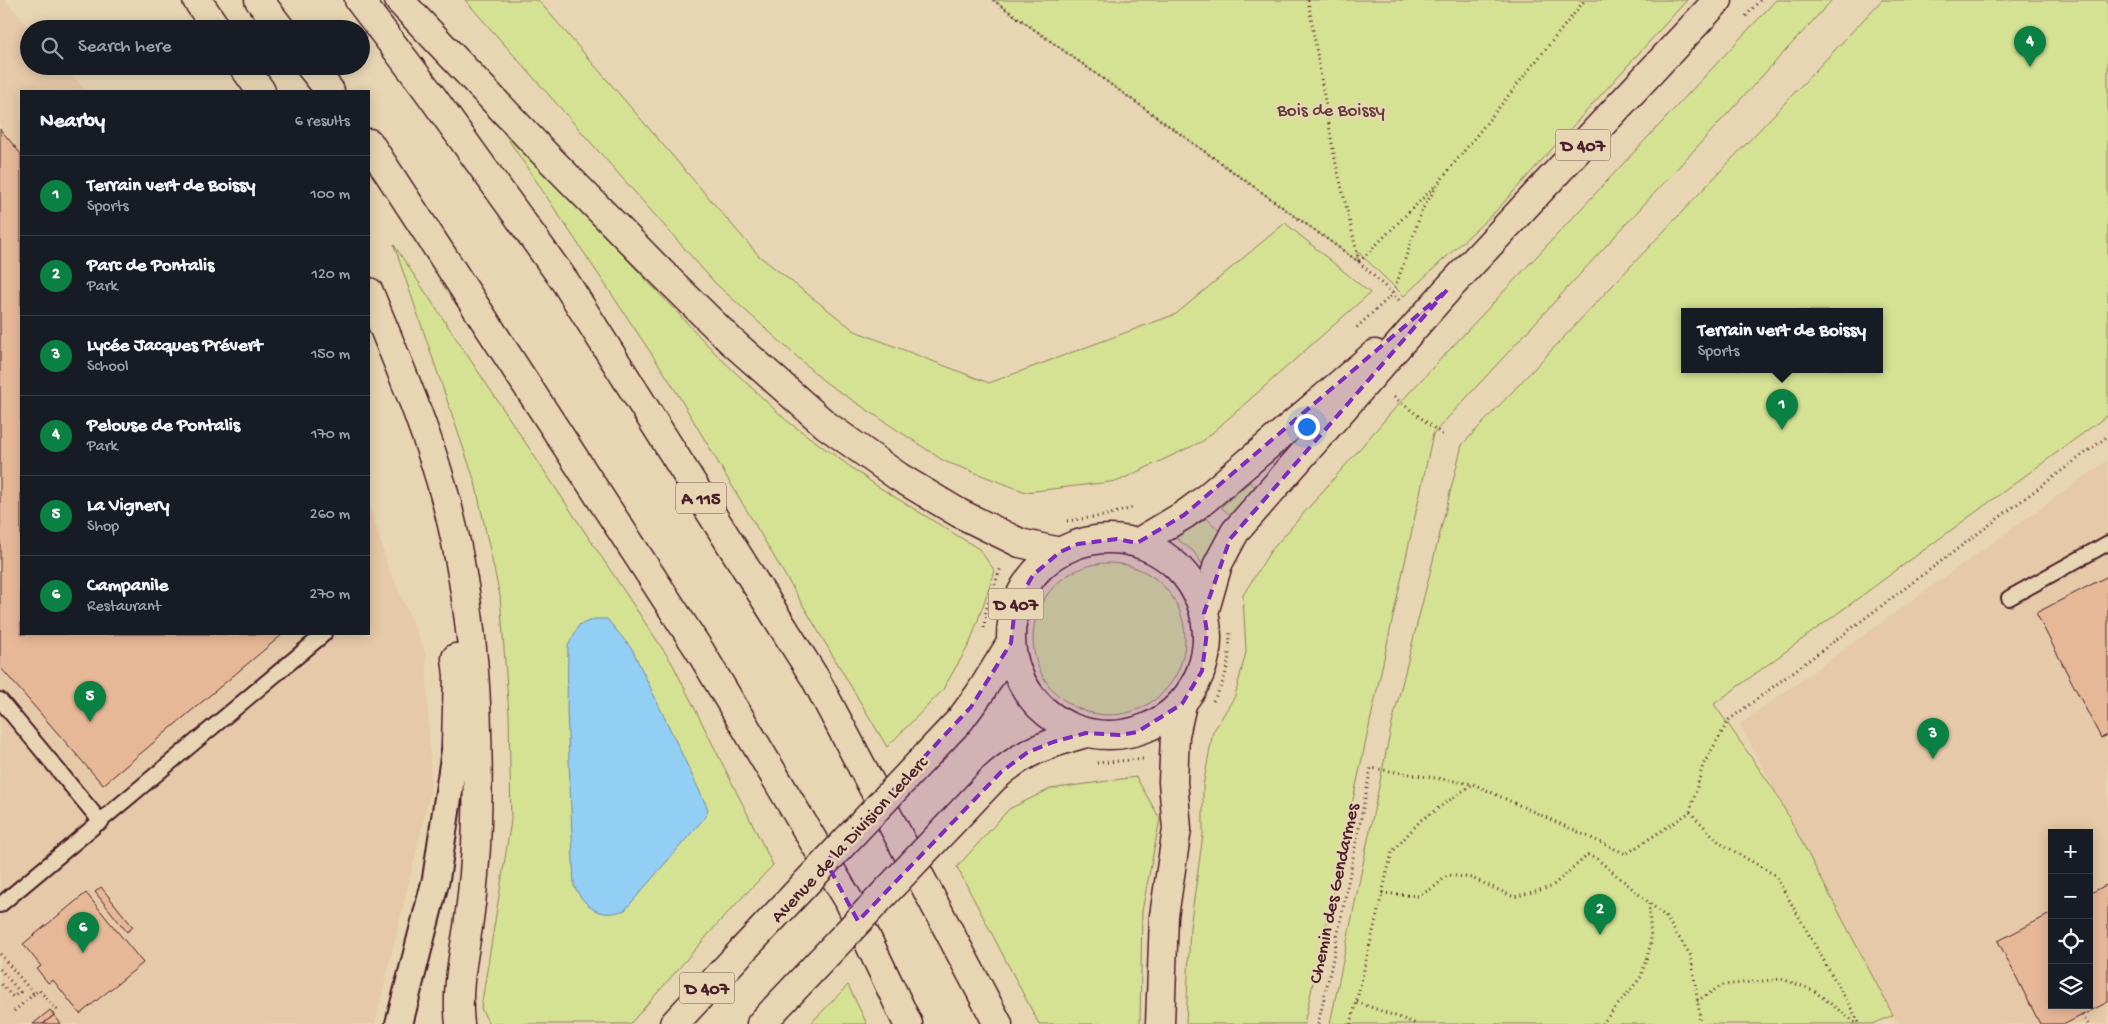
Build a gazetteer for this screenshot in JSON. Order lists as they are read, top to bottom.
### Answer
{
  "streets": {
    "main road": ["D 407", "A 115", "Avenue de la Division Leclerc"],
    "path": ["Chemin des Gendarmes"]
  },
  "crossings": [
    ["D 407", "Avenue de la Division Leclerc"]
  ],
  "parks": ["Bois de Boissy"],
  "page": {
    "search": "Search here",
    "pins": [
      "4",
      "1",
      "5",
      "3",
      "2",
      "6"
    ],
    "heading": ["Nearby", "6 results"],
    "list": [
      {
        "mark": "1",
        "name": "Terrain vert de Boissy",
        "note": "Sports",
        "value": "100 m"
      },
      {
        "mark": "2",
        "name": "Parc de Pontalis",
        "note": "Park",
        "value": "120 m"
      },
      {
        "mark": "3",
        "name": "Lycée Jacques Prévert",
        "note": "School",
        "value": "150 m"
      },
      {
        "mark": "4",
        "name": "Pelouse de Pontalis",
        "note": "Park",
        "value": "170 m"
      },
      {
        "mark": "5",
        "name": "La Vignery",
        "note": "Shop",
        "value": "260 m"
      },
      {
        "mark": "6",
        "name": "Campanile",
        "note": "Restaurant",
        "value": "270 m"
      }
    ],
    "popup": ["Terrain vert de Boissy", "Sports"],
    "map_buttons": ["+", "−"]
  }
}
